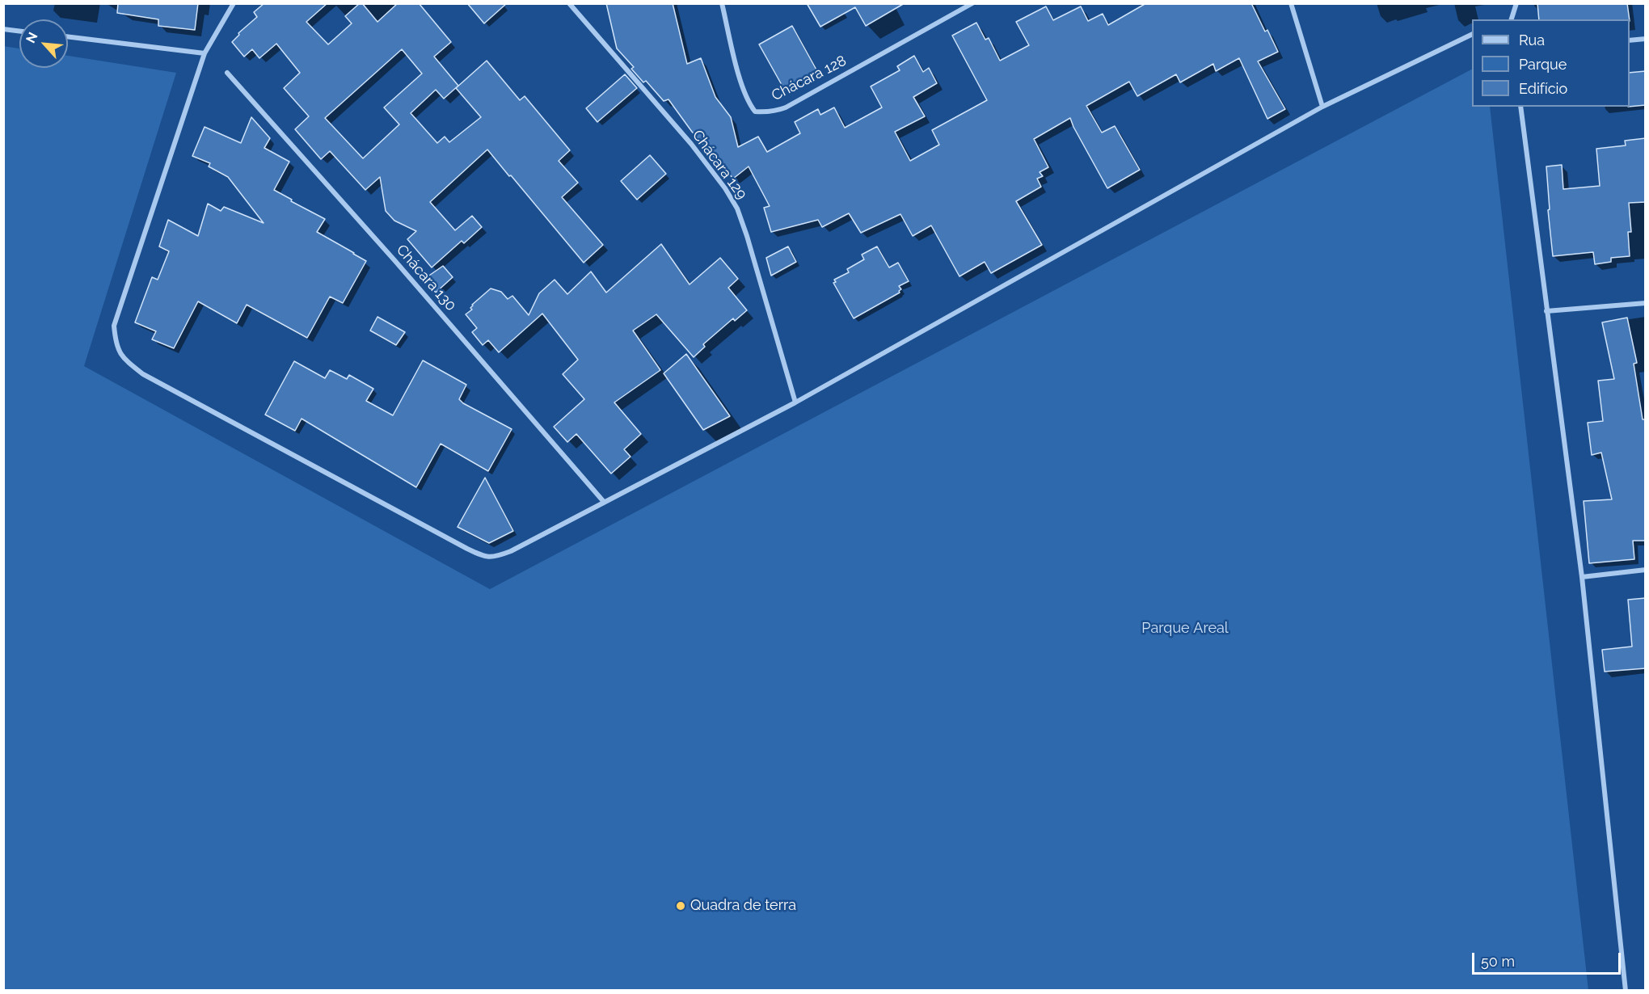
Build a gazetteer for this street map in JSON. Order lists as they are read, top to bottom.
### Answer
{
  "streets": {
    "street": ["Chácara 128", "Chácara 129", "Chácara 130"]
  },
  "parks": ["Parque Areal"],
  "places": ["Quadra de terra"],
  "legend": ["Rua", "Parque", "Edifício"],
  "scale_bar": "50 m",
  "north": "top left"
}
